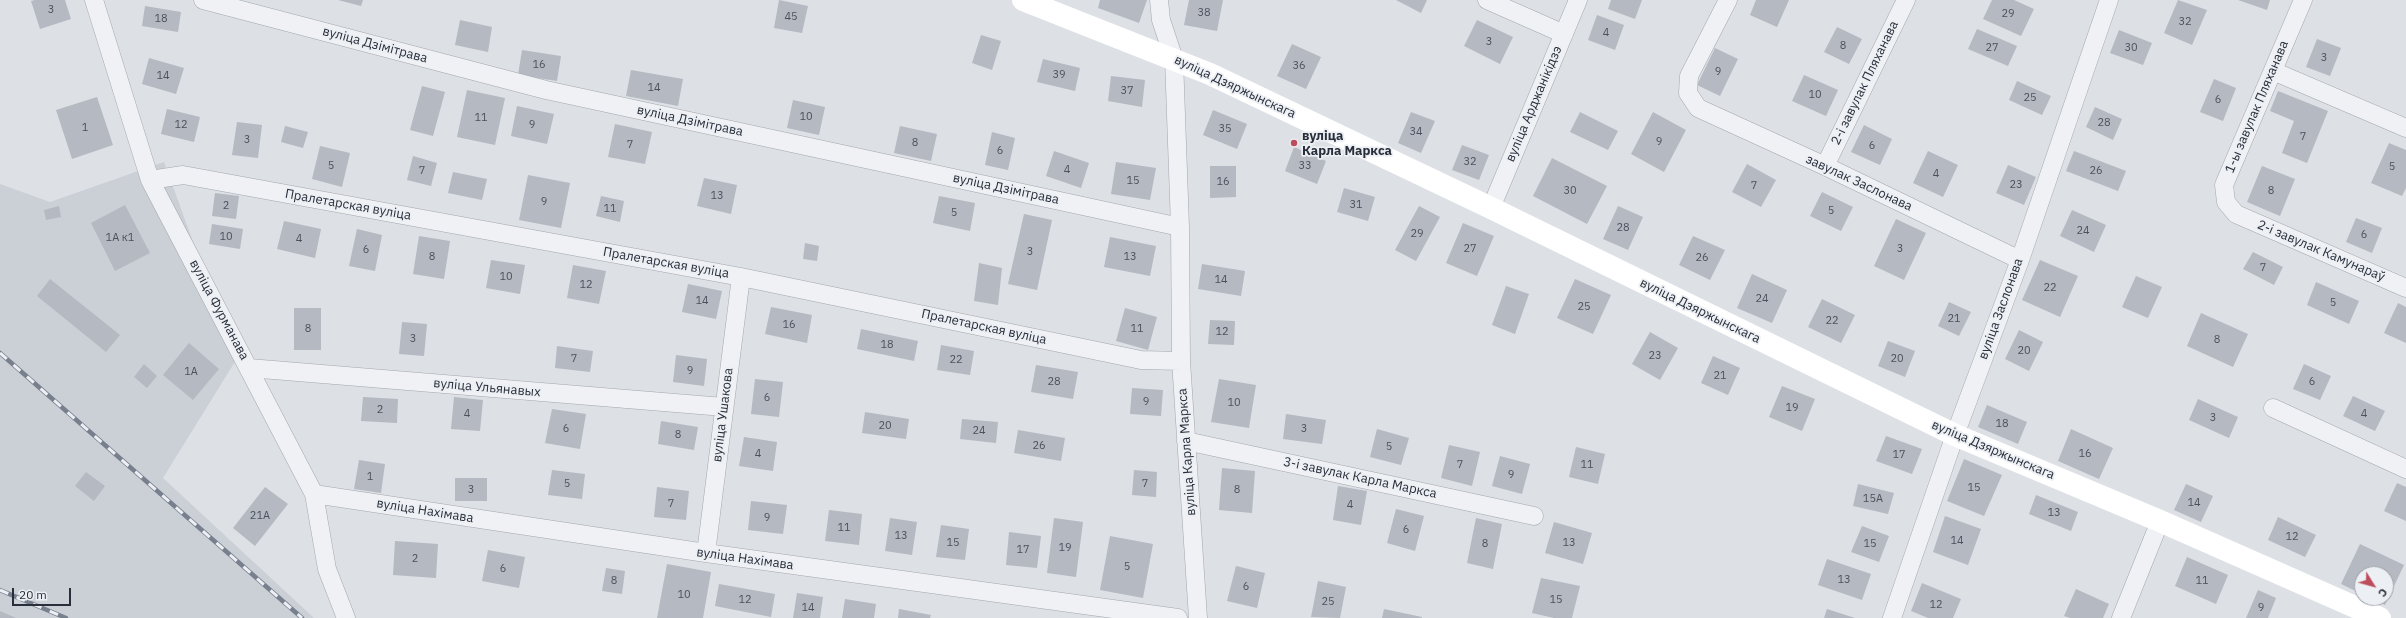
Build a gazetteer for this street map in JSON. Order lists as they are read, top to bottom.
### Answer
{
  "streets": {
    "street": [
      "вуліца Дзімітрава",
      "2-і завулак Пляханава",
      "вуліца Дзяржынскага",
      "вуліца Арджанікідзэ",
      "1-ы завулак Пляханава",
      "завулак Заслонава",
      "Пралетарская вуліца",
      "2-і завулак Камунараў",
      "вуліца Заслонава",
      "вуліца Фурманава",
      "вуліца Ульянавых",
      "вуліца Ушакова",
      "вуліца Карла Маркса",
      "3-і завулак Карла Маркса",
      "вуліца Нахімава"
    ]
  },
  "crossings": [
    ["вуліца Дзімітрава", "вуліца Карла Маркса"],
    ["2-і завулак Пляханава", "завулак Заслонава"],
    ["вуліца Дзяржынскага", "вуліца Арджанікідзэ"],
    ["вуліца Дзяржынскага", "вуліца Заслонава"],
    ["вуліца Дзяржынскага", "вуліца Карла Маркса"],
    ["1-ы завулак Пляханава", "2-і завулак Камунараў"],
    ["завулак Заслонава", "вуліца Заслонава"],
    ["Пралетарская вуліца", "вуліца Фурманава"],
    ["Пралетарская вуліца", "вуліца Ушакова"],
    ["Пралетарская вуліца", "вуліца Карла Маркса"],
    ["вуліца Фурманава", "вуліца Ульянавых"],
    ["вуліца Фурманава", "вуліца Нахімава"],
    ["вуліца Ульянавых", "вуліца Ушакова"],
    ["вуліца Ушакова", "вуліца Нахімава"],
    ["вуліца Карла Маркса", "3-і завулак Карла Маркса"]
  ],
  "places": ["вуліца Карла Маркса"],
  "house_numbers": [
    "3",
    "38",
    "29",
    "45",
    "18",
    "32",
    "4",
    "3",
    "8",
    "27",
    "30",
    "3",
    "16",
    "36",
    "9",
    "39",
    "14",
    "14",
    "37",
    "10",
    "25",
    "6",
    "10",
    "11",
    "28",
    "12",
    "9",
    "1",
    "35",
    "34",
    "7",
    "3",
    "9",
    "8",
    "7",
    "6",
    "6",
    "32",
    "5",
    "33",
    "5",
    "4",
    "7",
    "26",
    "4",
    "15",
    "16",
    "23",
    "7",
    "30",
    "8",
    "13",
    "9",
    "31",
    "2",
    "11",
    "5",
    "5",
    "28",
    "24",
    "29",
    "6",
    "10",
    "1А к1",
    "4",
    "27",
    "3",
    "6",
    "3",
    "8",
    "13",
    "26",
    "7",
    "10",
    "14",
    "12",
    "22",
    "24",
    "14",
    "5",
    "25",
    "21",
    "22",
    "16",
    "8",
    "11",
    "12",
    "3",
    "8",
    "18",
    "20",
    "23",
    "7",
    "20",
    "22",
    "9",
    "1А",
    "21",
    "28",
    "6",
    "6",
    "9",
    "10",
    "19",
    "2",
    "4",
    "4",
    "3",
    "18",
    "20",
    "6",
    "3",
    "24",
    "8",
    "26",
    "5",
    "4",
    "16",
    "17",
    "7",
    "11",
    "9",
    "1",
    "5",
    "7",
    "15",
    "3",
    "8",
    "15А",
    "14",
    "7",
    "4",
    "13",
    "21А",
    "9",
    "11",
    "6",
    "13",
    "12",
    "14",
    "15",
    "13",
    "8",
    "15",
    "19",
    "17",
    "2",
    "5",
    "6",
    "13",
    "8",
    "11",
    "6",
    "10",
    "12",
    "15",
    "25",
    "12",
    "14",
    "9"
  ],
  "scale_bar": "20 m",
  "north": "bottom right"
}
